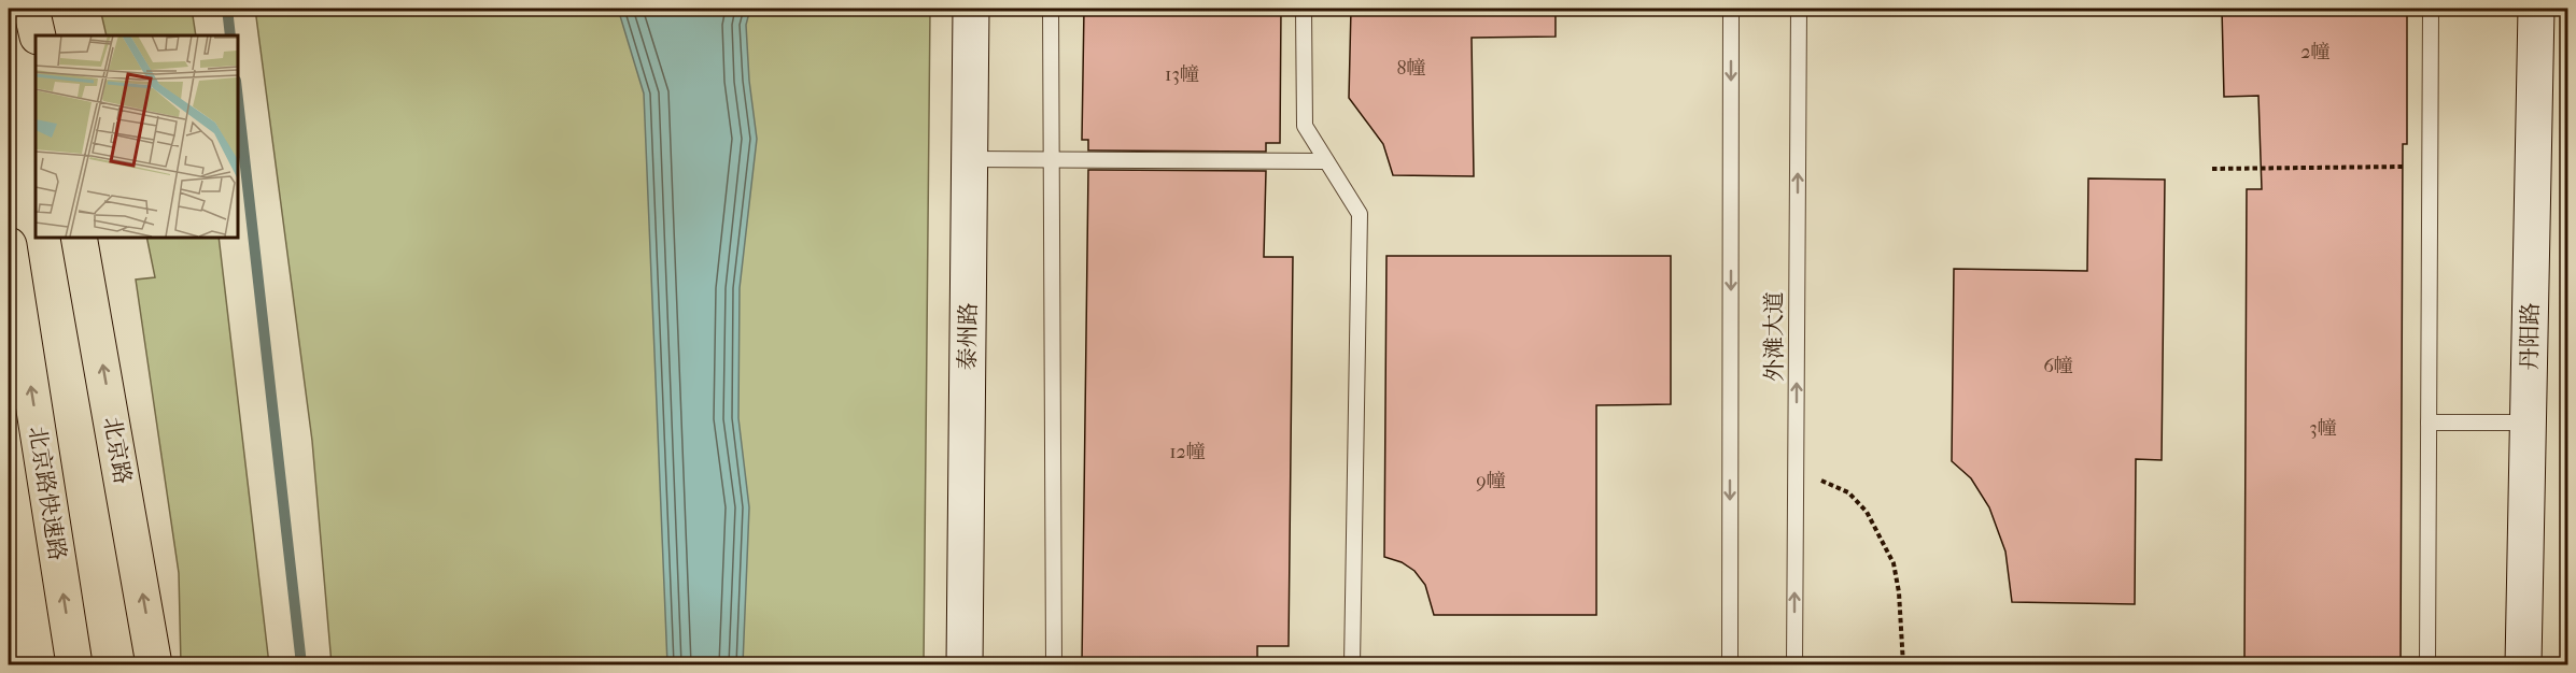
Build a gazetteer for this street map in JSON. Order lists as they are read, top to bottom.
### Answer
{
  "streets": {
    "main road": ["北京路", "北京路快速路"],
    "street": ["泰州路", "丹阳路"],
    "lane": ["外滩大道"]
  },
  "one_way": ["北京路", "北京路快速路"],
  "house_numbers": [
    "2幢",
    "8幢",
    "13幢",
    "6幢",
    "3幢",
    "12幢",
    "9幢"
  ]
}
